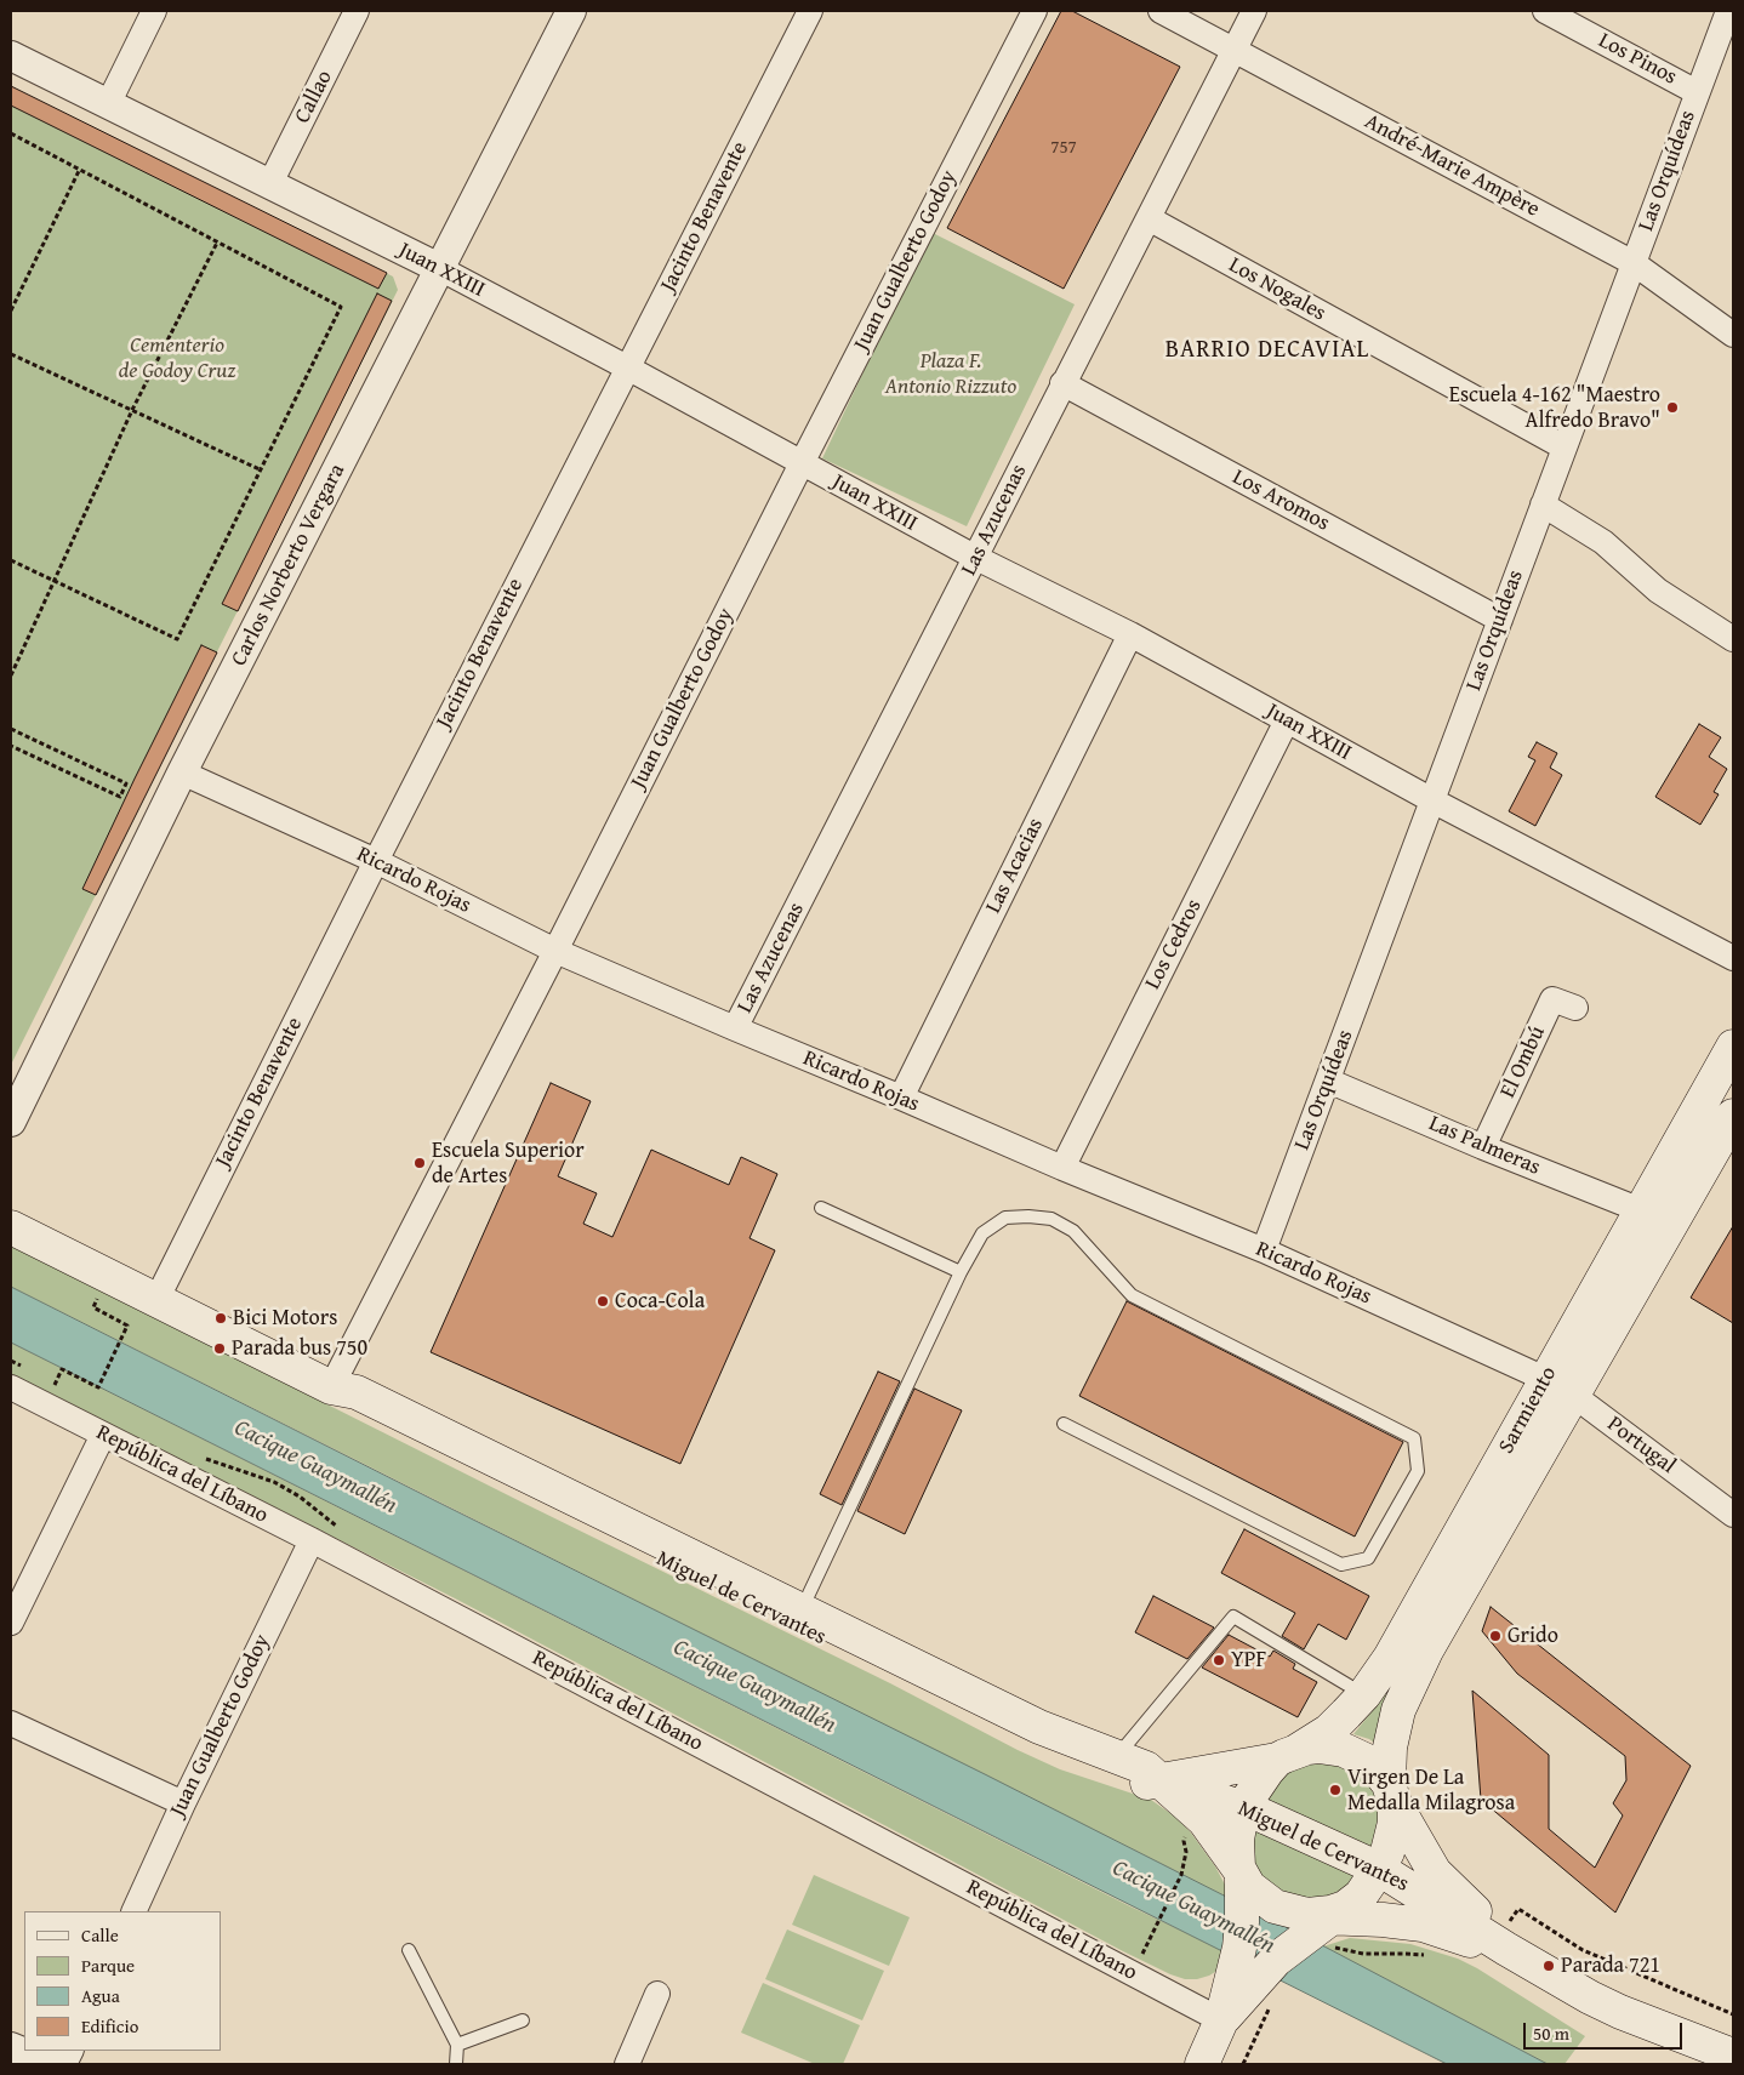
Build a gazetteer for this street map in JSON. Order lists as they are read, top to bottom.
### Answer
{
  "streets": {
    "main road": ["Sarmiento", "Miguel de Cervantes"],
    "street": [
      "Los Pinos",
      "Callao",
      "André-Marie Ampère",
      "Las Orquídeas",
      "Jacinto Benavente",
      "Juan Gualberto Godoy",
      "Juan XXIII",
      "Los Nogales",
      "Los Aromos",
      "Las Azucenas",
      "Carlos Norberto Vergara",
      "Las Acacias",
      "Ricardo Rojas",
      "Los Cedros",
      "El Ombú",
      "Las Palmeras",
      "Portugal",
      "República del Líbano"
    ]
  },
  "crossings": [
    ["Los Pinos", "Las Orquídeas"],
    ["Callao", "Juan XXIII"],
    ["André-Marie Ampère", "Las Orquídeas"],
    ["André-Marie Ampère", "Las Azucenas"],
    ["Las Orquídeas", "Juan XXIII"],
    ["Las Orquídeas", "Los Nogales"],
    ["Las Orquídeas", "Los Aromos"],
    ["Las Orquídeas", "Ricardo Rojas"],
    ["Las Orquídeas", "Las Palmeras"],
    ["Jacinto Benavente", "Juan XXIII"],
    ["Jacinto Benavente", "Ricardo Rojas"],
    ["Jacinto Benavente", "Miguel de Cervantes"],
    ["Juan Gualberto Godoy", "Juan XXIII"],
    ["Juan Gualberto Godoy", "Ricardo Rojas"],
    ["Juan Gualberto Godoy", "República del Líbano"],
    ["Juan Gualberto Godoy", "Miguel de Cervantes"],
    ["Juan XXIII", "Las Azucenas"],
    ["Juan XXIII", "Carlos Norberto Vergara"],
    ["Juan XXIII", "Las Acacias"],
    ["Juan XXIII", "Los Cedros"],
    ["Los Nogales", "Las Azucenas"],
    ["Los Aromos", "Las Azucenas"],
    ["Las Azucenas", "Ricardo Rojas"],
    ["Carlos Norberto Vergara", "Ricardo Rojas"],
    ["Las Acacias", "Ricardo Rojas"],
    ["Ricardo Rojas", "Los Cedros"],
    ["Ricardo Rojas", "Sarmiento"],
    ["Ricardo Rojas", "Portugal"],
    ["El Ombú", "Las Palmeras"],
    ["Las Palmeras", "Sarmiento"],
    ["Sarmiento", "Portugal"],
    ["Sarmiento", "Miguel de Cervantes"]
  ],
  "districts": ["BARRIO DECAVIAL"],
  "water": ["Cacique Guaymallén"],
  "parks": ["Cementerio de Godoy Cruz", "Plaza F. Antonio Rizzuto"],
  "places": [
    "Escuela 4-162 \"Maestro Alfredo Bravo\"",
    "Escuela Superior de Artes",
    "Coca-Cola",
    "Bici Motors",
    "Parada bus 750",
    "Grido",
    "YPF",
    "Virgen De La Medalla Milagrosa",
    "Parada 721"
  ],
  "house_numbers": ["757"],
  "legend": [
    "Calle",
    "Parque",
    "Agua",
    "Edificio"
  ],
  "scale_bar": "50 m"
}
